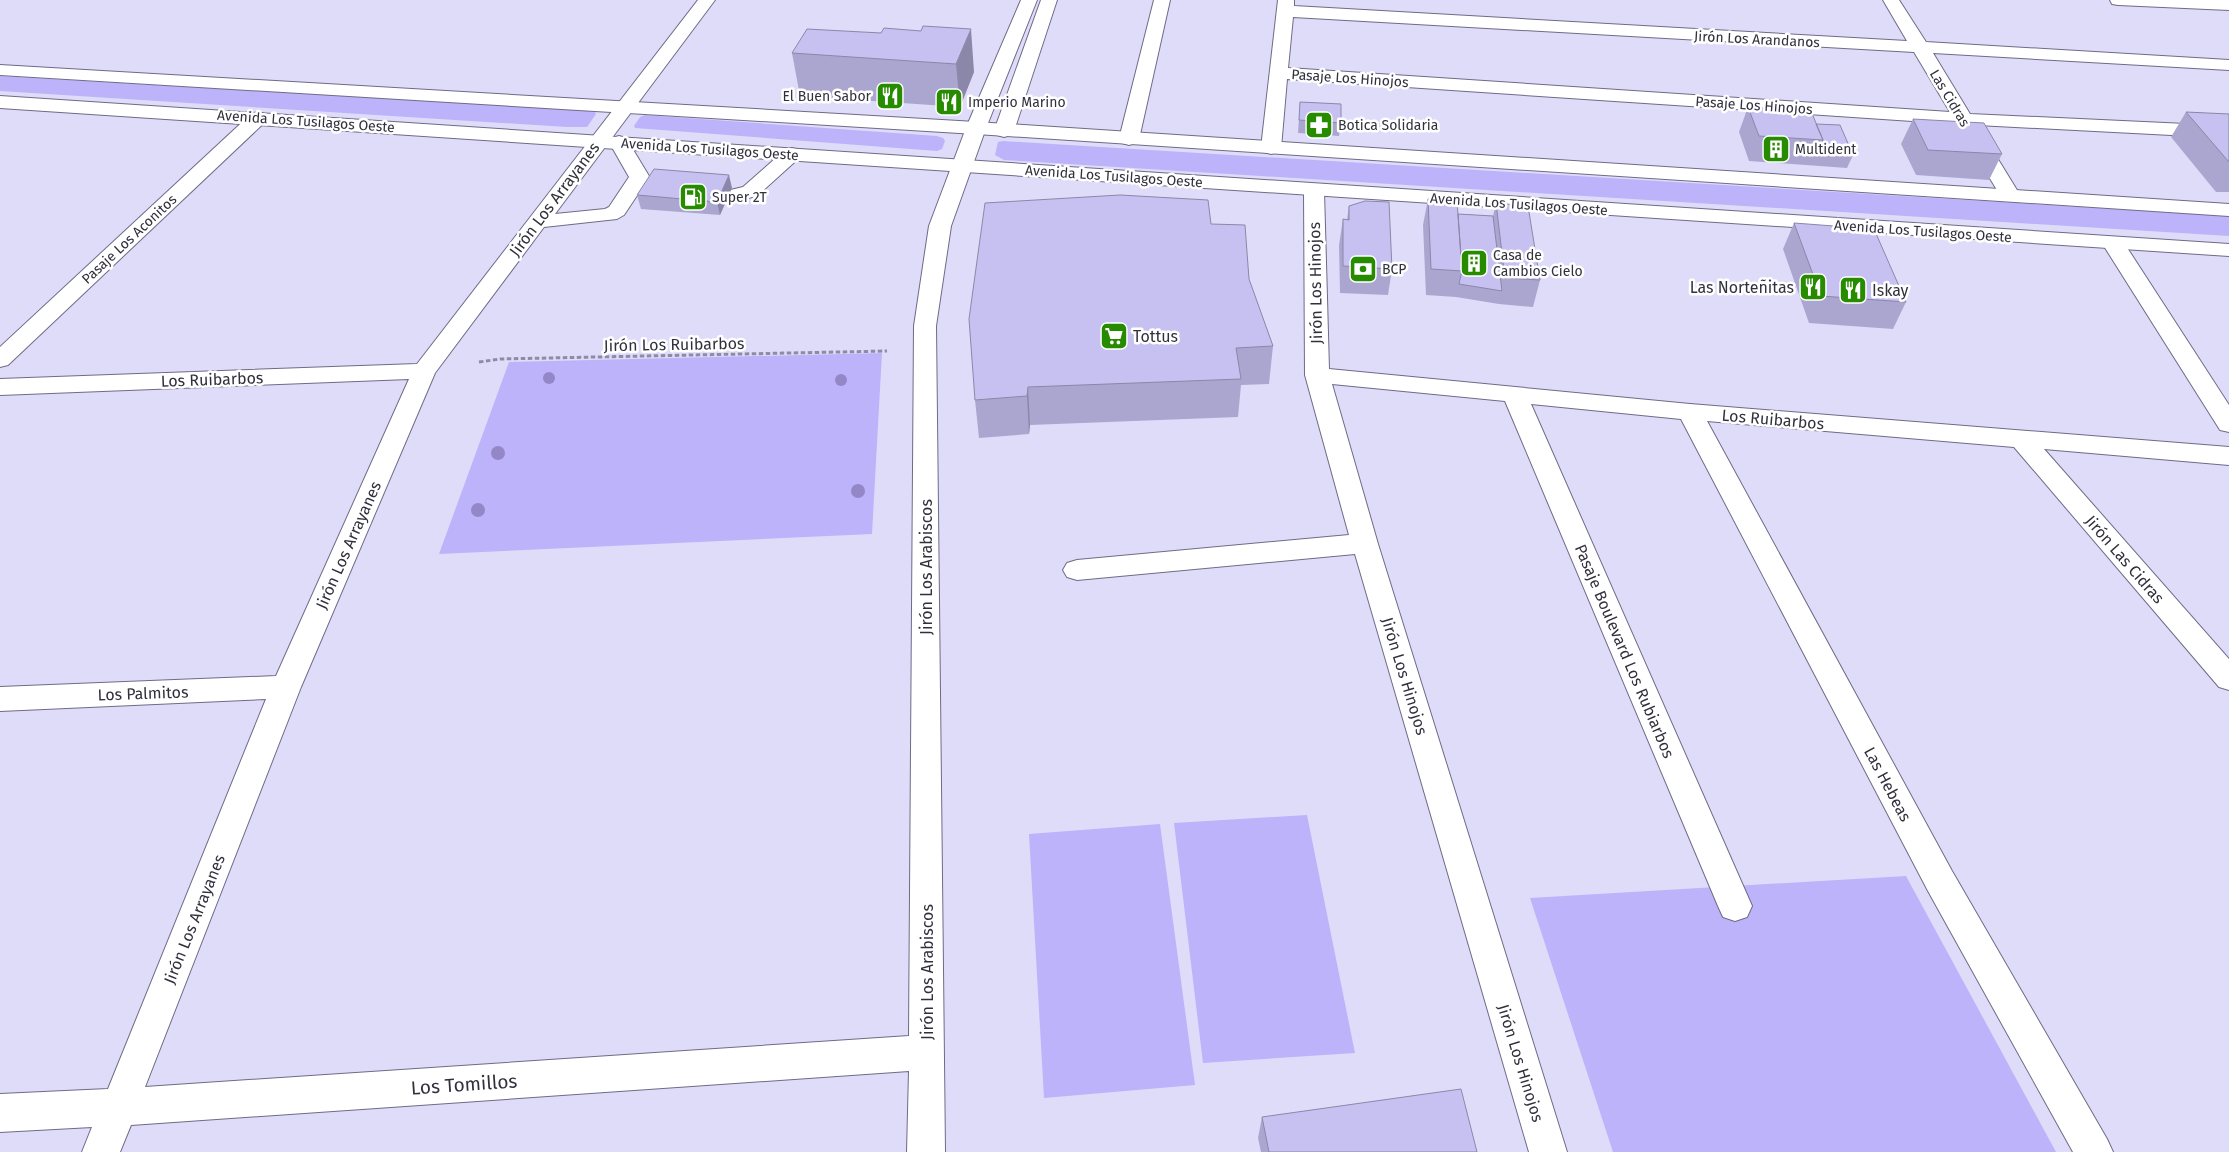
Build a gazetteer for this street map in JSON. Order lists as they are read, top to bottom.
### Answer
{
  "streets": {
    "street": [
      "Jirón Los Arandanos",
      "Pasaje Los Hinojos",
      "Las Cidras",
      "Avenida Los Tusilagos Oeste",
      "Jirón Los Arrayanes",
      "Pasaje Los Aconitos",
      "Jirón Los Hinojos",
      "Los Ruibarbos",
      "Jirón Las Cidras",
      "Jirón Los Arabiscos",
      "Pasaje Boulevard Los Rubiarbos",
      "Los Palmitos",
      "Las Hebeas",
      "Los Tomillos"
    ],
    "path": ["Jirón Los Ruibarbos"]
  },
  "crossings": [
    ["Jirón Los Arandanos", "Las Cidras"],
    ["Pasaje Los Hinojos", "Las Cidras"],
    ["Las Cidras", "Avenida Los Tusilagos Oeste"],
    ["Avenida Los Tusilagos Oeste", "Jirón Los Arrayanes"],
    ["Avenida Los Tusilagos Oeste", "Pasaje Los Aconitos"],
    ["Avenida Los Tusilagos Oeste", "Jirón Los Hinojos"],
    ["Avenida Los Tusilagos Oeste", "Jirón Los Arabiscos"],
    ["Jirón Los Arrayanes", "Jirón Los Ruibarbos"],
    ["Jirón Los Arrayanes", "Los Ruibarbos"],
    ["Jirón Los Arrayanes", "Los Palmitos"],
    ["Jirón Los Arrayanes", "Los Tomillos"],
    ["Jirón Los Hinojos", "Los Ruibarbos"],
    ["Jirón Los Ruibarbos", "Los Ruibarbos"],
    ["Jirón Los Ruibarbos", "Jirón Los Arabiscos"],
    ["Los Ruibarbos", "Jirón Las Cidras"],
    ["Los Ruibarbos", "Pasaje Boulevard Los Rubiarbos"],
    ["Los Ruibarbos", "Las Hebeas"],
    ["Jirón Los Arabiscos", "Los Tomillos"]
  ],
  "places": {
    "restaurant": [
      "El Buen Sabor",
      "Imperio Marino",
      "Las Norteñitas",
      "Iskay"
    ],
    "pharmacy": ["Botica Solidaria"],
    "building": ["Multident", "Casa de Cambios Cielo"],
    "fuel station": ["Super 2T"],
    "bank": ["BCP"],
    "supermarket": ["Tottus"]
  }
}
